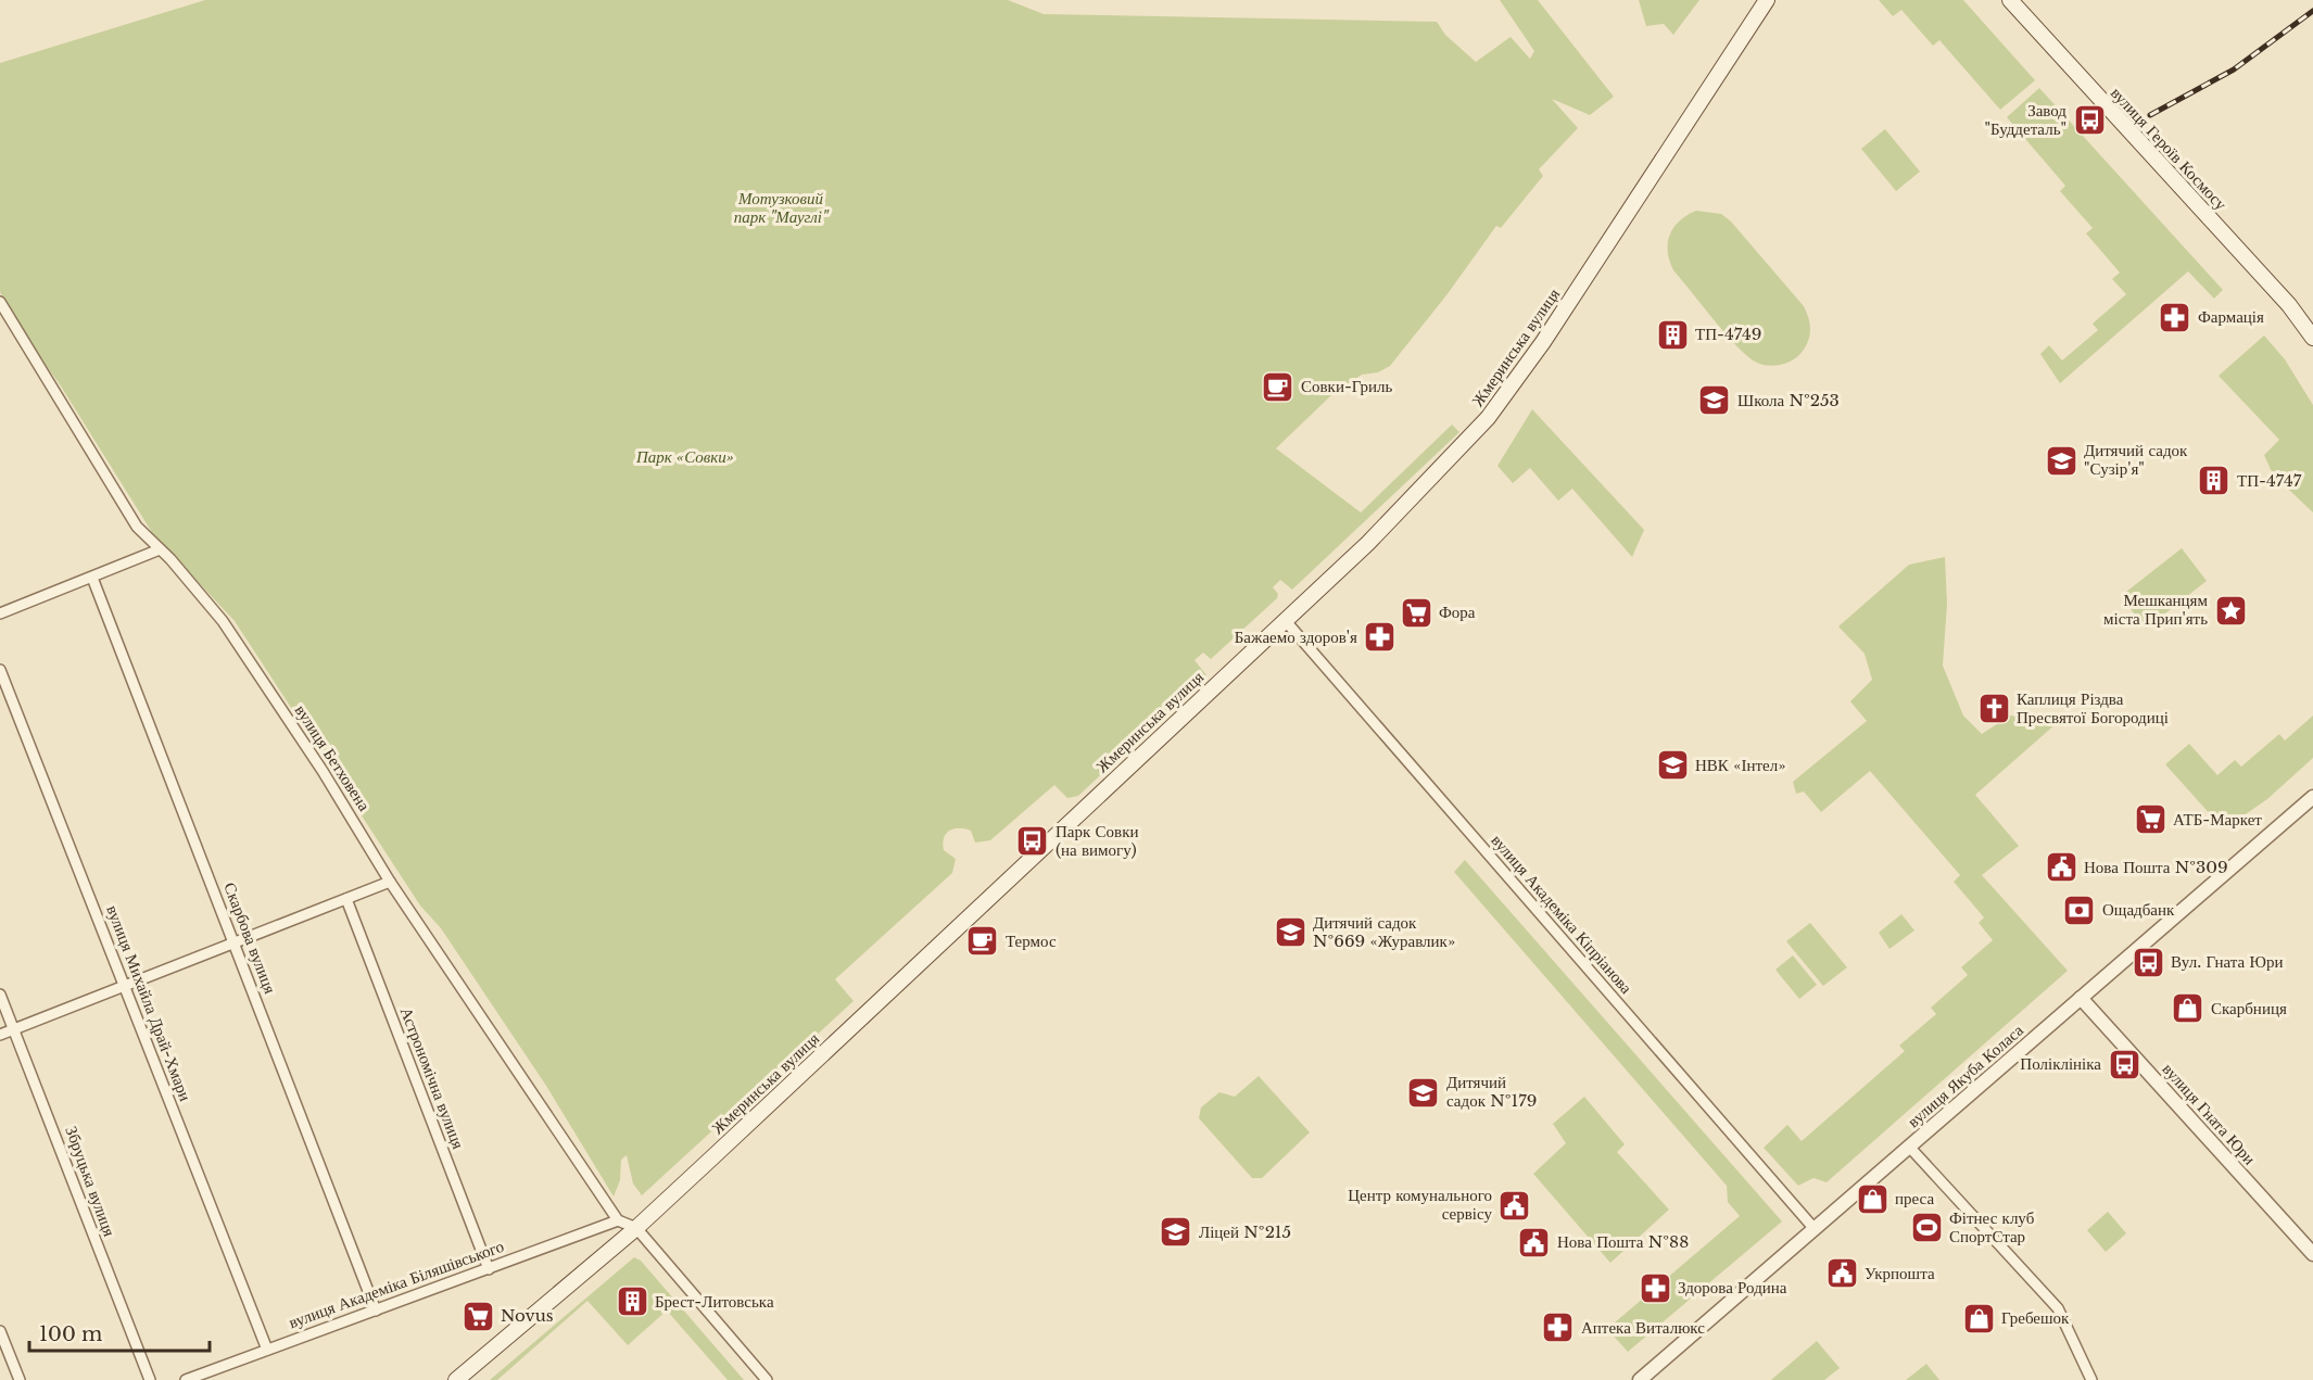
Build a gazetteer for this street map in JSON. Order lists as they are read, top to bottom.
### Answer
{
  "streets": {
    "main road": ["вулиця Героїв Космосу", "Жмеринська вулиця"],
    "street": [
      "вулиця Бетховена",
      "вулиця Академіка Кіпріанова",
      "Скарбова вулиця",
      "вулиця Михайла Драй-Хмари",
      "вулиця Якуба Коласа",
      "Астрономічна вулиця",
      "вулиця Гната Юри",
      "Збруцька вулиця",
      "вулиця Академіка Біляшівського"
    ]
  },
  "crossings": [
    ["Жмеринська вулиця", "вулиця Академіка Кіпріанова"],
    ["вулиця Бетховена", "вулиця Академіка Біляшівського"],
    ["вулиця Академіка Кіпріанова", "вулиця Якуба Коласа"],
    ["Скарбова вулиця", "вулиця Академіка Біляшівського"],
    ["вулиця Михайла Драй-Хмари", "вулиця Академіка Біляшівського"],
    ["вулиця Якуба Коласа", "вулиця Гната Юри"],
    ["Астрономічна вулиця", "вулиця Академіка Біляшівського"]
  ],
  "parks": ["Мотузковий парк \"Мауглі\"", "Парк «Совки»"],
  "places": {
    "bus stop": [
      "Завод \"Буддеталь\"",
      "Парк Совки (на вимогу)",
      "Вул. Гната Юри",
      "Поліклініка"
    ],
    "pharmacy": [
      "Фармація",
      "Бажаемо здоров'я",
      "Здорова Родина",
      "Аптека Виталюкс"
    ],
    "building": ["ТП-4749", "ТП-4747", "Брест-Литовська"],
    "cafe": ["Совки-Гриль", "Термос"],
    "school or university": [
      "Школа №253",
      "Дитячий садок \"Сузір'я\"",
      "НВК «Інтел»",
      "Дитячий садок №669 «Журавлик»",
      "Дитячий садок №179",
      "Ліцей №215"
    ],
    "place": ["Мешканцям міста Прип'ять"],
    "supermarket": ["Фора", "АТБ-Маркет", "Novus"],
    "church": ["Каплиця Різдва Пресвятої Богородиці"],
    "public building": [
      "Нова Пошта №309",
      "Центр комунального сервісу",
      "Нова Пошта №88",
      "Укрпошта"
    ],
    "bank": ["Ощадбанк"],
    "shop": ["Скарбниця", "преса", "Гребешок"],
    "sports": ["Фітнес клуб СпортСтар"]
  },
  "scale_bar": "100 m"
}
